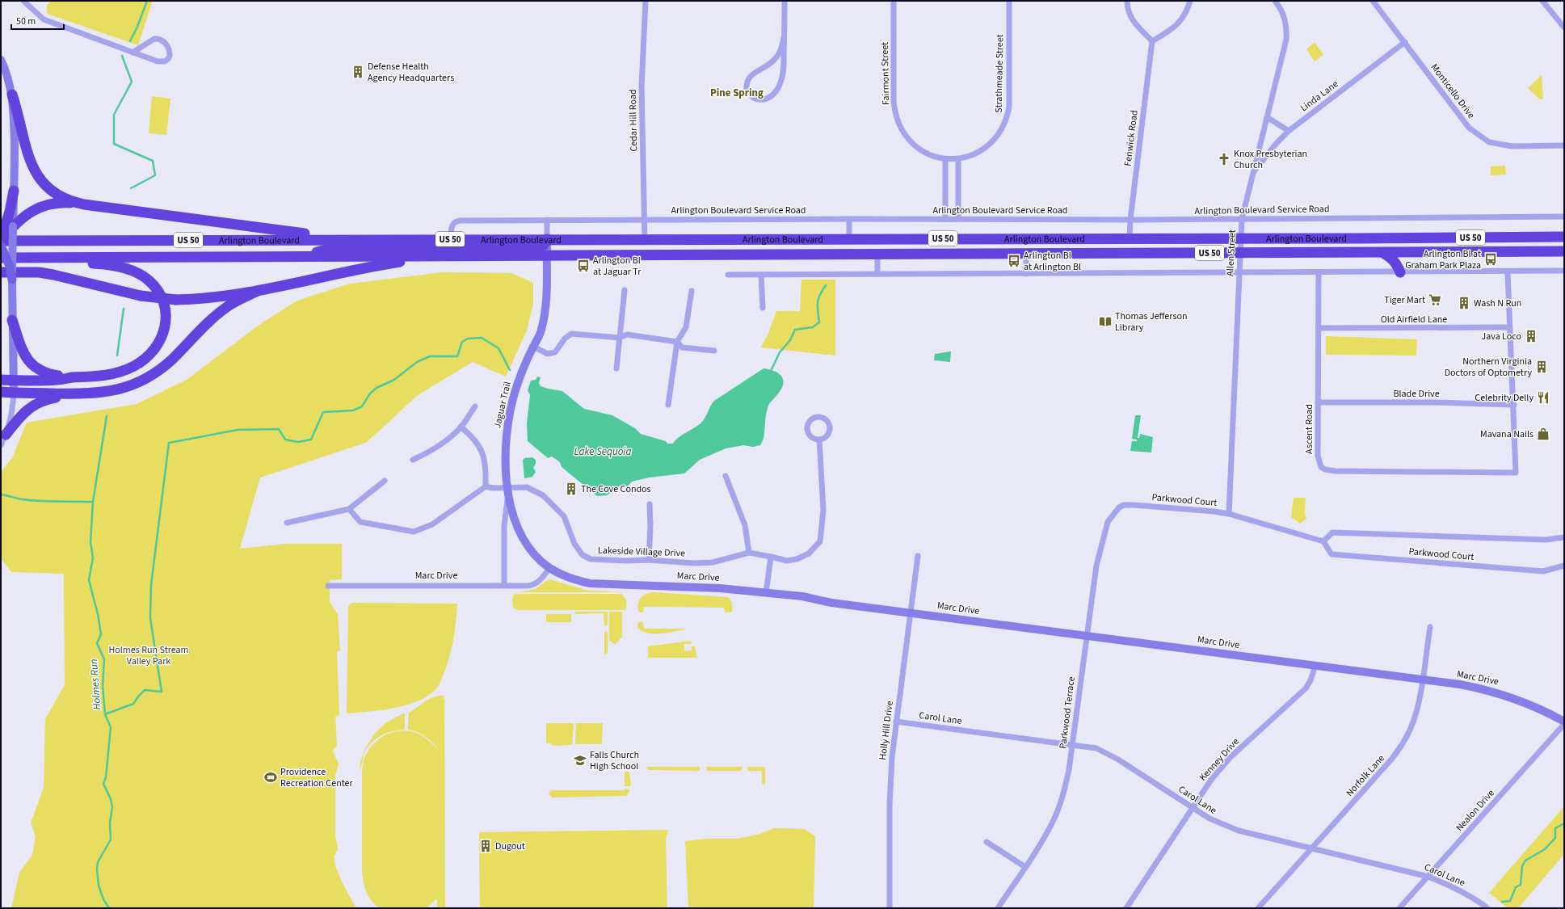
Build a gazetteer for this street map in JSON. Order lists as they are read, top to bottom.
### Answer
{
  "streets": {
    "highway": ["US 50", "Arlington Boulevard"],
    "street": [
      "Fairmont Street",
      "Strathmeade Street",
      "Monticello Drive",
      "Linda Lane",
      "Cedar Hill Road",
      "Fenwick Road",
      "Arlington Boulevard Service Road",
      "Allen Street",
      "Old Airfield Lane",
      "Blade Drive",
      "Jaguar Trail",
      "Ascent Road",
      "Parkwood Court",
      "Lakeside Village Drive",
      "Marc Drive",
      "Parkwood Terrace",
      "Carol Lane",
      "Holly Hill Drive",
      "Kenney Drive",
      "Norfolk Lane",
      "Nealon Drive"
    ]
  },
  "crossings": [
    ["Fairmont Street", "Strathmeade Street"],
    ["Monticello Drive", "Linda Lane"],
    ["Linda Lane", "Allen Street"],
    ["Cedar Hill Road", "Arlington Boulevard Service Road"],
    ["Cedar Hill Road", "Arlington Boulevard"],
    ["Fenwick Road", "Arlington Boulevard Service Road"],
    ["Fenwick Road", "Arlington Boulevard"],
    ["Arlington Boulevard Service Road", "Arlington Boulevard"],
    ["Arlington Boulevard Service Road", "Allen Street"],
    ["Arlington Boulevard", "Allen Street"],
    ["Arlington Boulevard", "Jaguar Trail"],
    ["Allen Street", "Parkwood Court"],
    ["Old Airfield Lane", "Ascent Road"],
    ["Blade Drive", "Ascent Road"],
    ["Jaguar Trail", "Lakeside Village Drive"],
    ["Jaguar Trail", "Marc Drive"],
    ["Parkwood Court", "Parkwood Terrace"],
    ["Marc Drive", "Parkwood Terrace"],
    ["Marc Drive", "Holly Hill Drive"],
    ["Marc Drive", "Kenney Drive"],
    ["Marc Drive", "Norfolk Lane"],
    ["Marc Drive", "Nealon Drive"],
    ["Parkwood Terrace", "Carol Lane"],
    ["Carol Lane", "Holly Hill Drive"],
    ["Carol Lane", "Kenney Drive"],
    ["Carol Lane", "Norfolk Lane"],
    ["Carol Lane", "Nealon Drive"]
  ],
  "districts": ["Pine Spring"],
  "water": ["Lake Sequoia", "Holmes Run"],
  "parks": ["Holmes Run Stream Valley Park"],
  "places": {
    "building": [
      "Defense Health Agency Headquarters",
      "Wash N Run",
      "Java Loco",
      "Northern Virginia Doctors of Optometry",
      "The Cove Condos",
      "Dugout"
    ],
    "church": ["Knox Presbyterian Church"],
    "bus stop": ["Arlington Bl at Graham Park Plaza", "Arlington Bl at Arlington Bl", "Arlington Bl at Jaguar Tr"],
    "supermarket": ["Tiger Mart"],
    "library": ["Thomas Jefferson Library"],
    "restaurant": ["Celebrity Delly"],
    "shop": ["Mavana Nails"],
    "school or university": ["Falls Church High School"],
    "sports": ["Providence Recreation Center"]
  },
  "scale_bar": "50 m"
}
